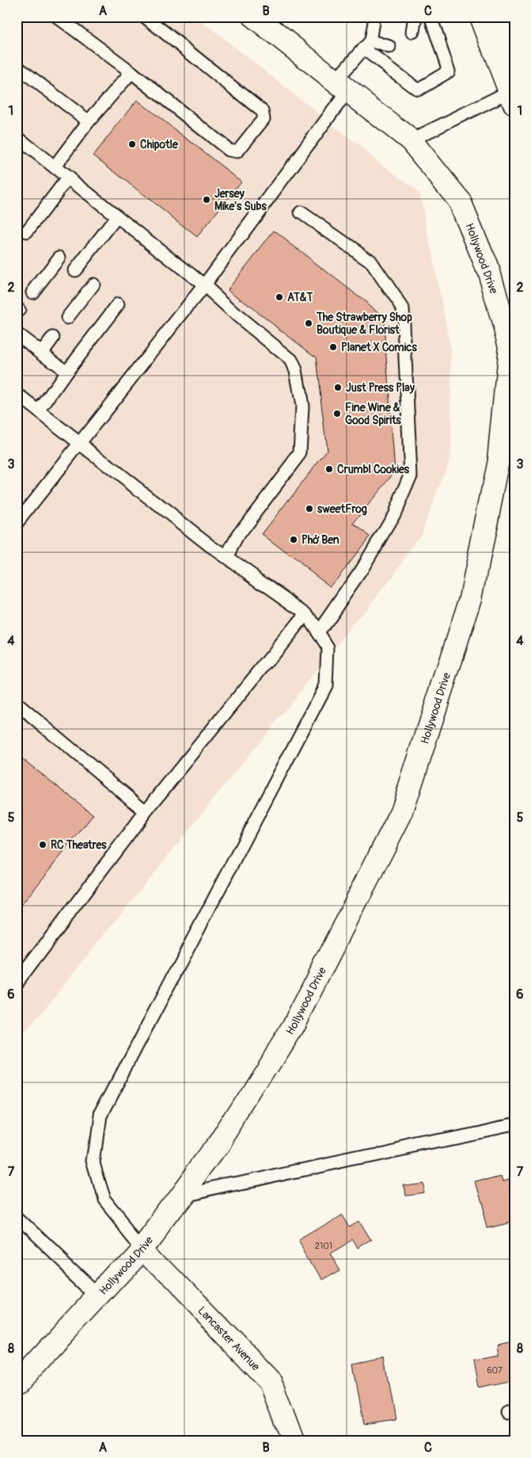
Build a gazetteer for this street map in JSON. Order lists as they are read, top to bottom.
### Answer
{
  "streets": {
    "main road": ["Hollywood Drive", "Lancaster Avenue"]
  },
  "crossings": [
    ["Hollywood Drive", "Lancaster Avenue"]
  ],
  "places": [
    "Chipotle",
    "Jersey Mike's Subs",
    "AT&T",
    "The Strawberry Shop Boutique & Florist",
    "Planet X Comics",
    "Just Press Play",
    "Fine Wine & Good Spirits",
    "Crumbl Cookies",
    "sweetFrog",
    "Phở Ben",
    "RC Theatres"
  ],
  "house_numbers": ["2101", "607"],
  "grid": {
    "columns": ["A", "B", "C"],
    "rows": [
      "1",
      "2",
      "3",
      "4",
      "5",
      "6",
      "7",
      "8"
    ]
  }
}
